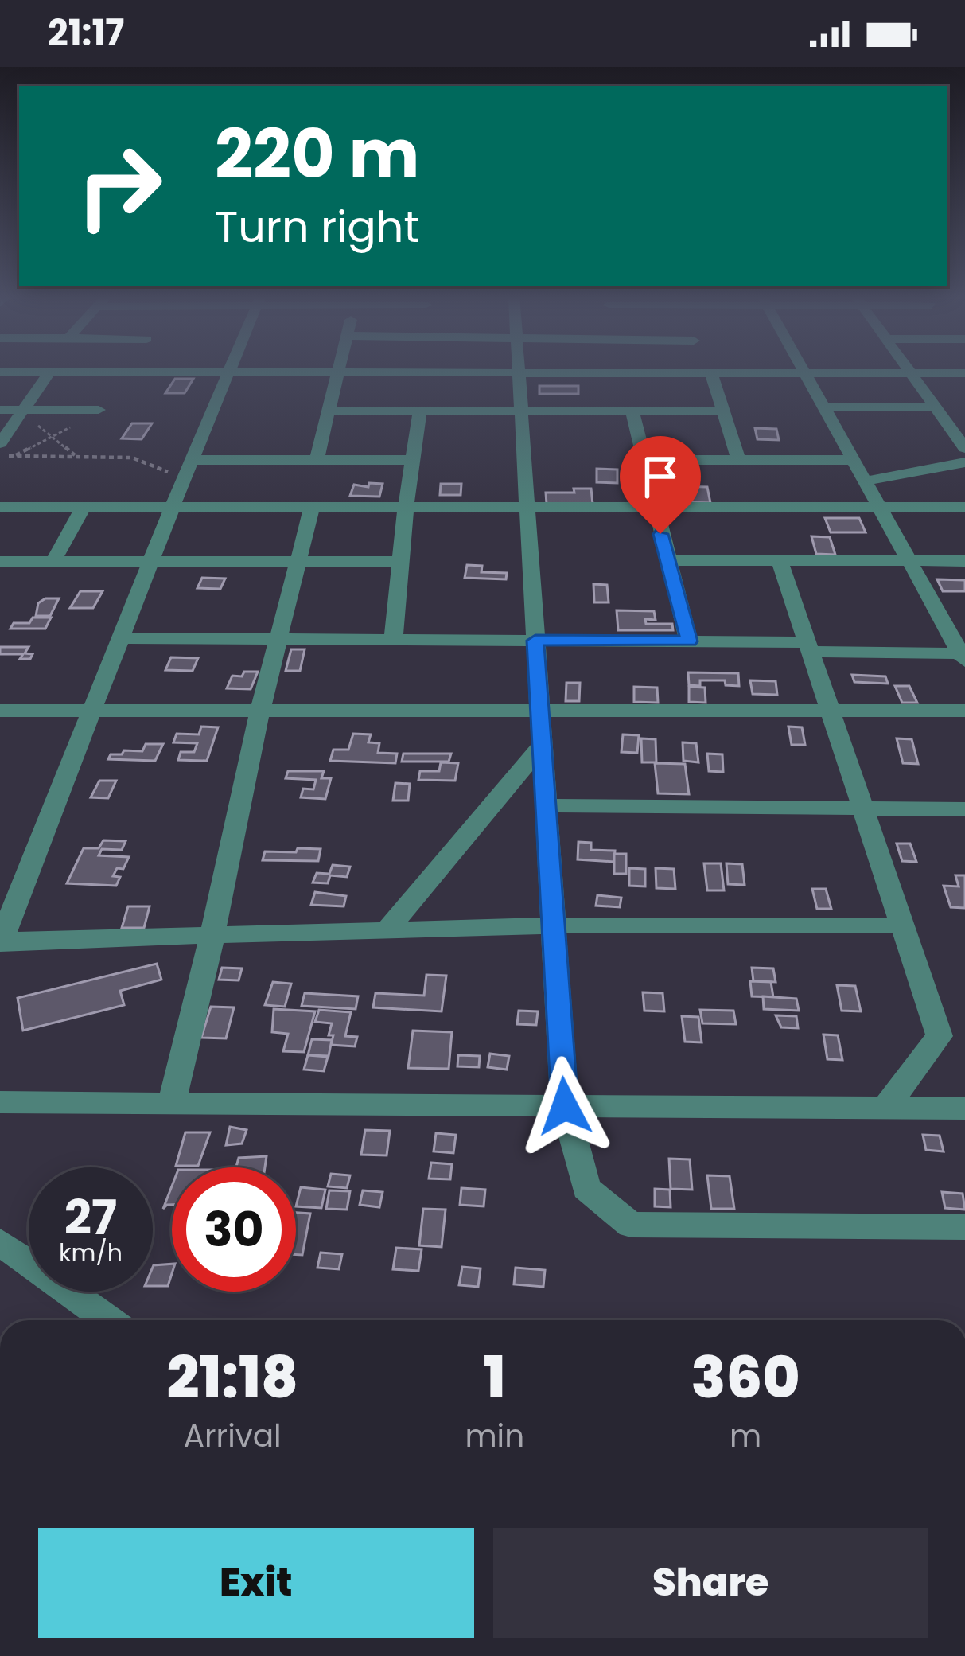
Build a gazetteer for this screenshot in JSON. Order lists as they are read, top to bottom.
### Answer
{
  "page": {
    "status": "21:17",
    "turn": ["220 m", "Turn right"],
    "speed": "27 km/h",
    "limit": "30",
    "eta": [
      "21:18",
      "Arrival",
      "1",
      "min",
      "360",
      "m"
    ],
    "buttons": ["Exit", "Share"]
  }
}
